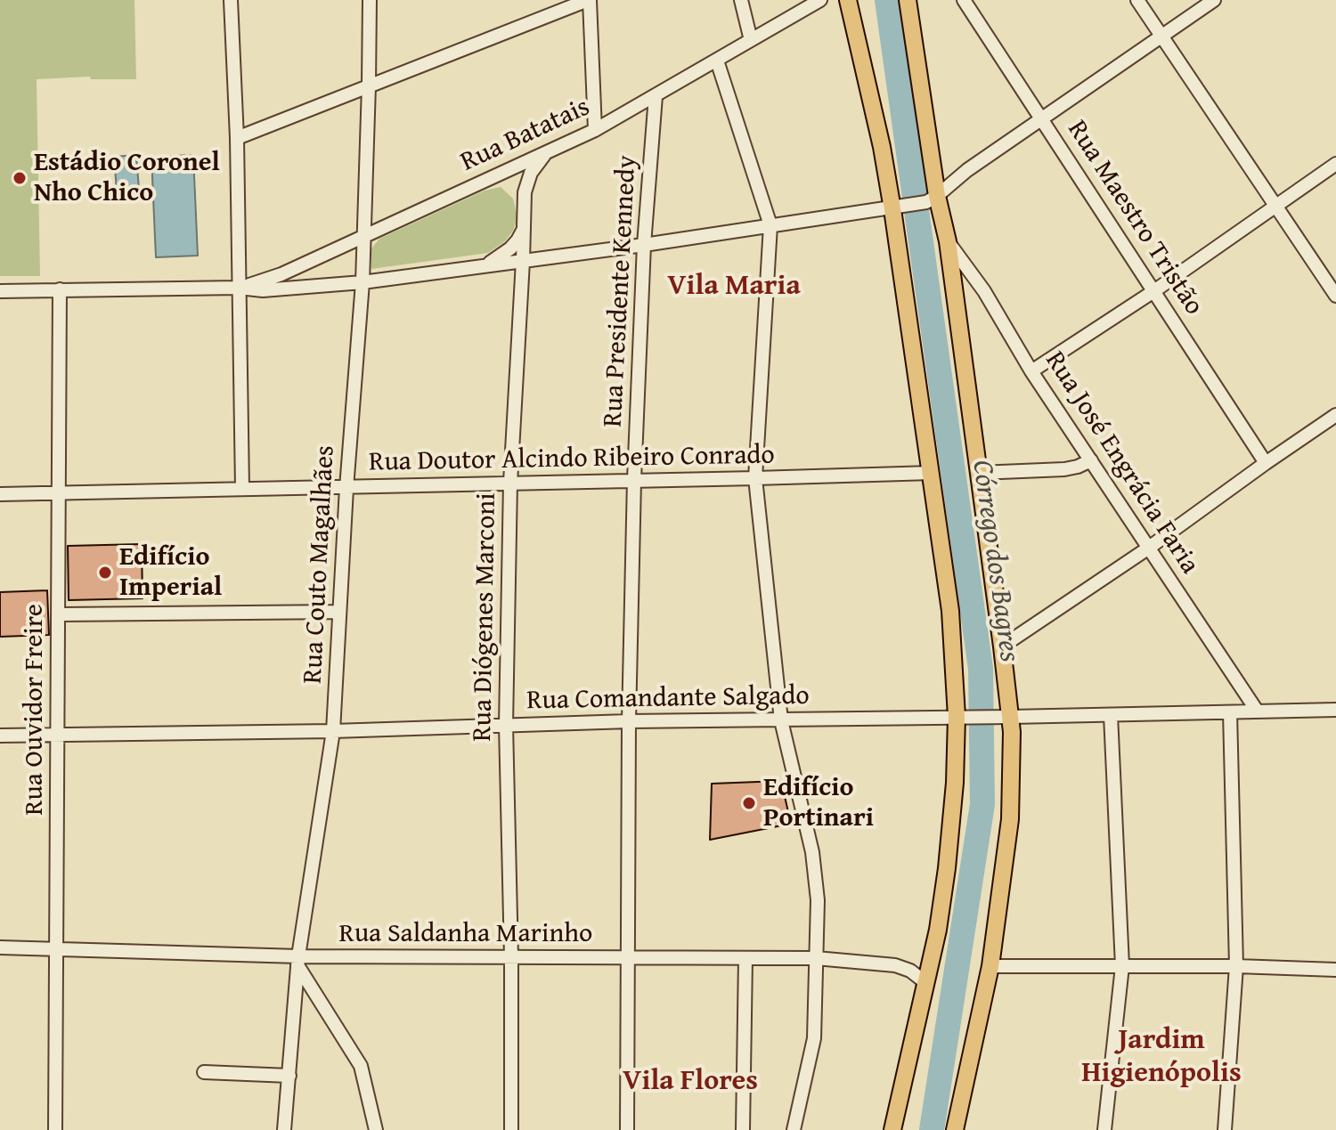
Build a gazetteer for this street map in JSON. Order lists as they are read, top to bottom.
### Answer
{
  "streets": {
    "street": [
      "Rua Batatais",
      "Rua Maestro Tristão",
      "Rua Presidente Kennedy",
      "Rua Doutor Alcindo Ribeiro Conrado",
      "Rua José Engrácia Faria",
      "Rua Couto Magalhães",
      "Rua Diógenes Marconi",
      "Rua Comandante Salgado",
      "Rua Ouvidor Freire",
      "Rua Saldanha Marinho"
    ]
  },
  "crossings": [
    ["Rua Batatais", "Rua Presidente Kennedy"],
    ["Rua Batatais", "Rua Couto Magalhães"],
    ["Rua Batatais", "Rua Diógenes Marconi"],
    ["Rua Presidente Kennedy", "Rua Doutor Alcindo Ribeiro Conrado"],
    ["Rua Presidente Kennedy", "Rua Comandante Salgado"],
    ["Rua Presidente Kennedy", "Rua Saldanha Marinho"],
    ["Rua Doutor Alcindo Ribeiro Conrado", "Rua Couto Magalhães"],
    ["Rua Doutor Alcindo Ribeiro Conrado", "Rua Diógenes Marconi"],
    ["Rua Doutor Alcindo Ribeiro Conrado", "Rua Ouvidor Freire"],
    ["Rua José Engrácia Faria", "Rua Comandante Salgado"],
    ["Rua Couto Magalhães", "Rua Comandante Salgado"],
    ["Rua Couto Magalhães", "Rua Saldanha Marinho"],
    ["Rua Diógenes Marconi", "Rua Comandante Salgado"],
    ["Rua Diógenes Marconi", "Rua Saldanha Marinho"],
    ["Rua Comandante Salgado", "Rua Ouvidor Freire"],
    ["Rua Ouvidor Freire", "Rua Saldanha Marinho"]
  ],
  "districts": ["Vila Maria", "Jardim Higienópolis", "Vila Flores"],
  "water": ["Córrego dos Bagres"],
  "places": ["Estádio Coronel Nho Chico", "Edifício Imperial", "Edifício Portinari"]
}
